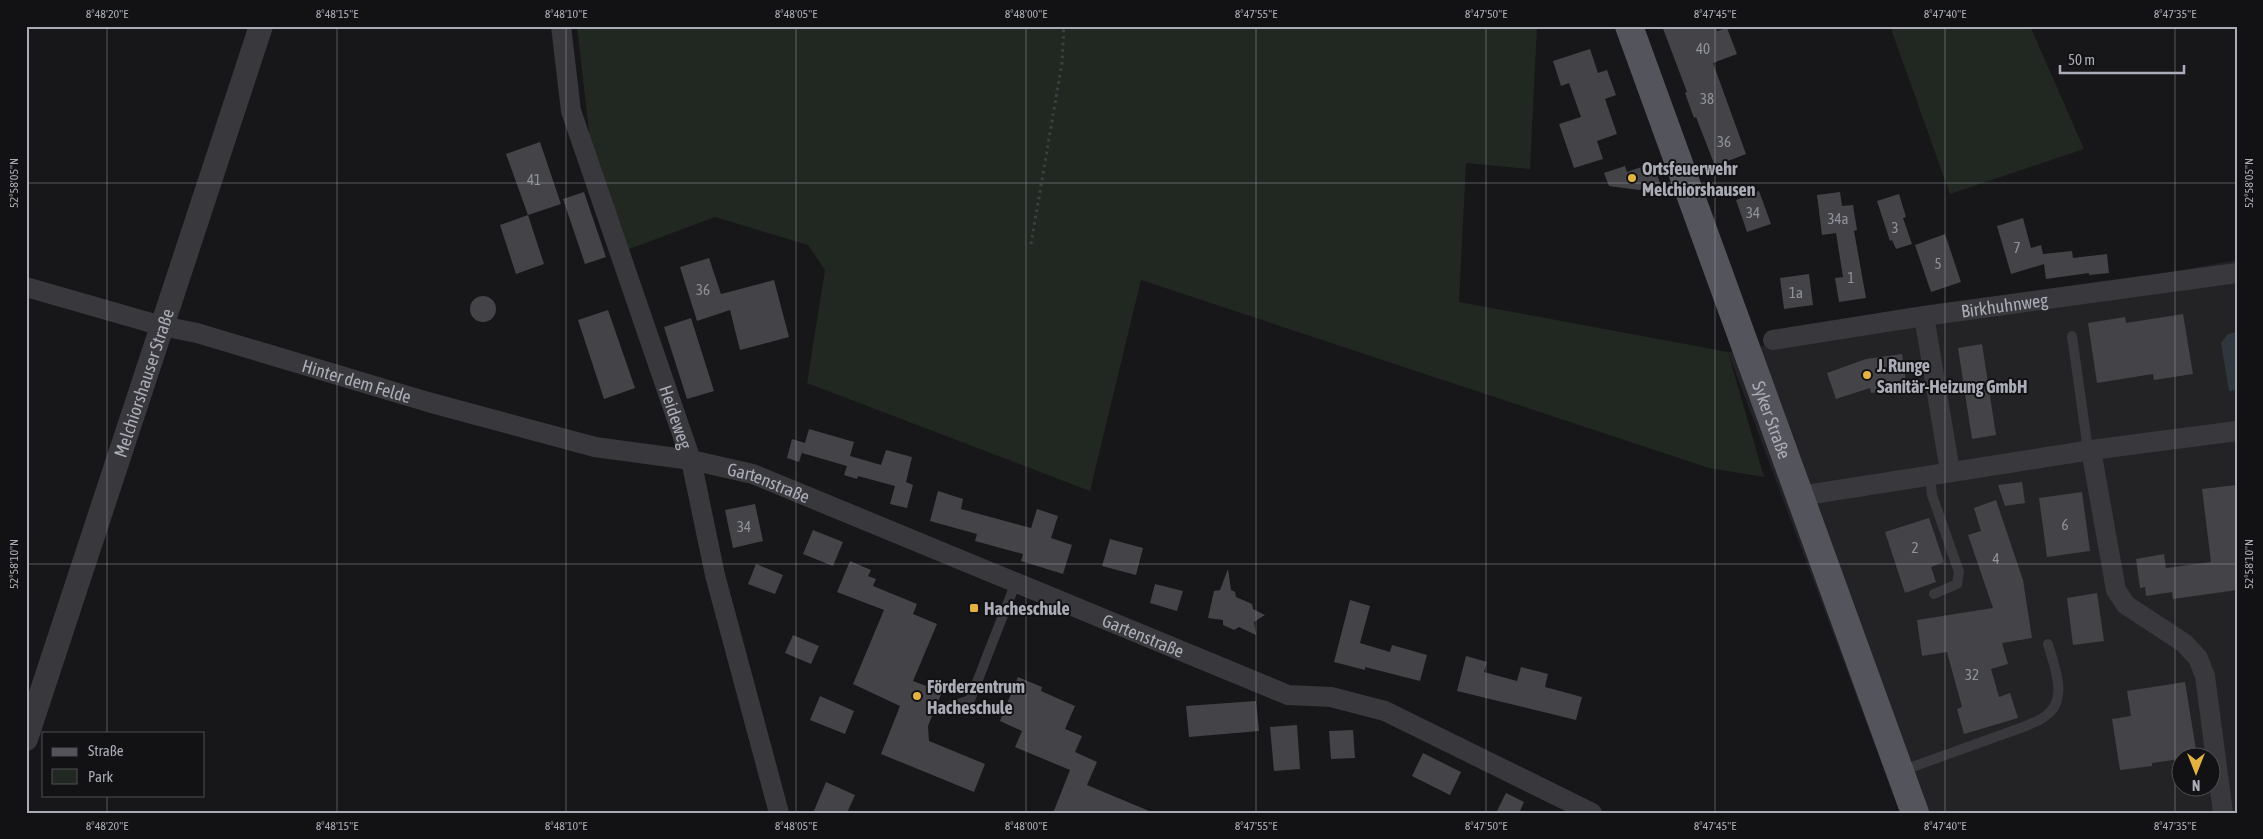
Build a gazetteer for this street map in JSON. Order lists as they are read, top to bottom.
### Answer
{
  "streets": {
    "main road": ["Syker Straße"],
    "street": [
      "Birkhuhnweg",
      "Hinter dem Felde",
      "Melchiorshauser Straße",
      "Heideweg",
      "Gartenstraße"
    ]
  },
  "crossings": [
    ["Hinter dem Felde", "Melchiorshauser Straße"],
    ["Hinter dem Felde", "Heideweg"],
    ["Hinter dem Felde", "Gartenstraße"],
    ["Heideweg", "Gartenstraße"]
  ],
  "places": {
    "other": ["Ortsfeuerwehr Melchiorshausen", "J. Runge Sanitär-Heizung GmbH", "Förderzentrum Hacheschule"],
    "transit": ["Hacheschule"]
  },
  "house_numbers": [
    "40",
    "38",
    "36",
    "41",
    "34",
    "34a",
    "3",
    "7",
    "5",
    "1",
    "36",
    "1a",
    "6",
    "34",
    "2",
    "4",
    "32"
  ],
  "legend": ["Straße", "Park"],
  "scale_bar": "50 m",
  "north": "bottom",
  "coordinates": [
    "8°48'20\"E",
    "8°48'15\"E",
    "8°48'10\"E",
    "8°48'05\"E",
    "8°48'00\"E",
    "8°47'55\"E",
    "8°47'50\"E",
    "8°47'45\"E",
    "8°47'40\"E",
    "8°47'35\"E",
    "52°58'05\"N",
    "52°58'10\"N"
  ]
}
